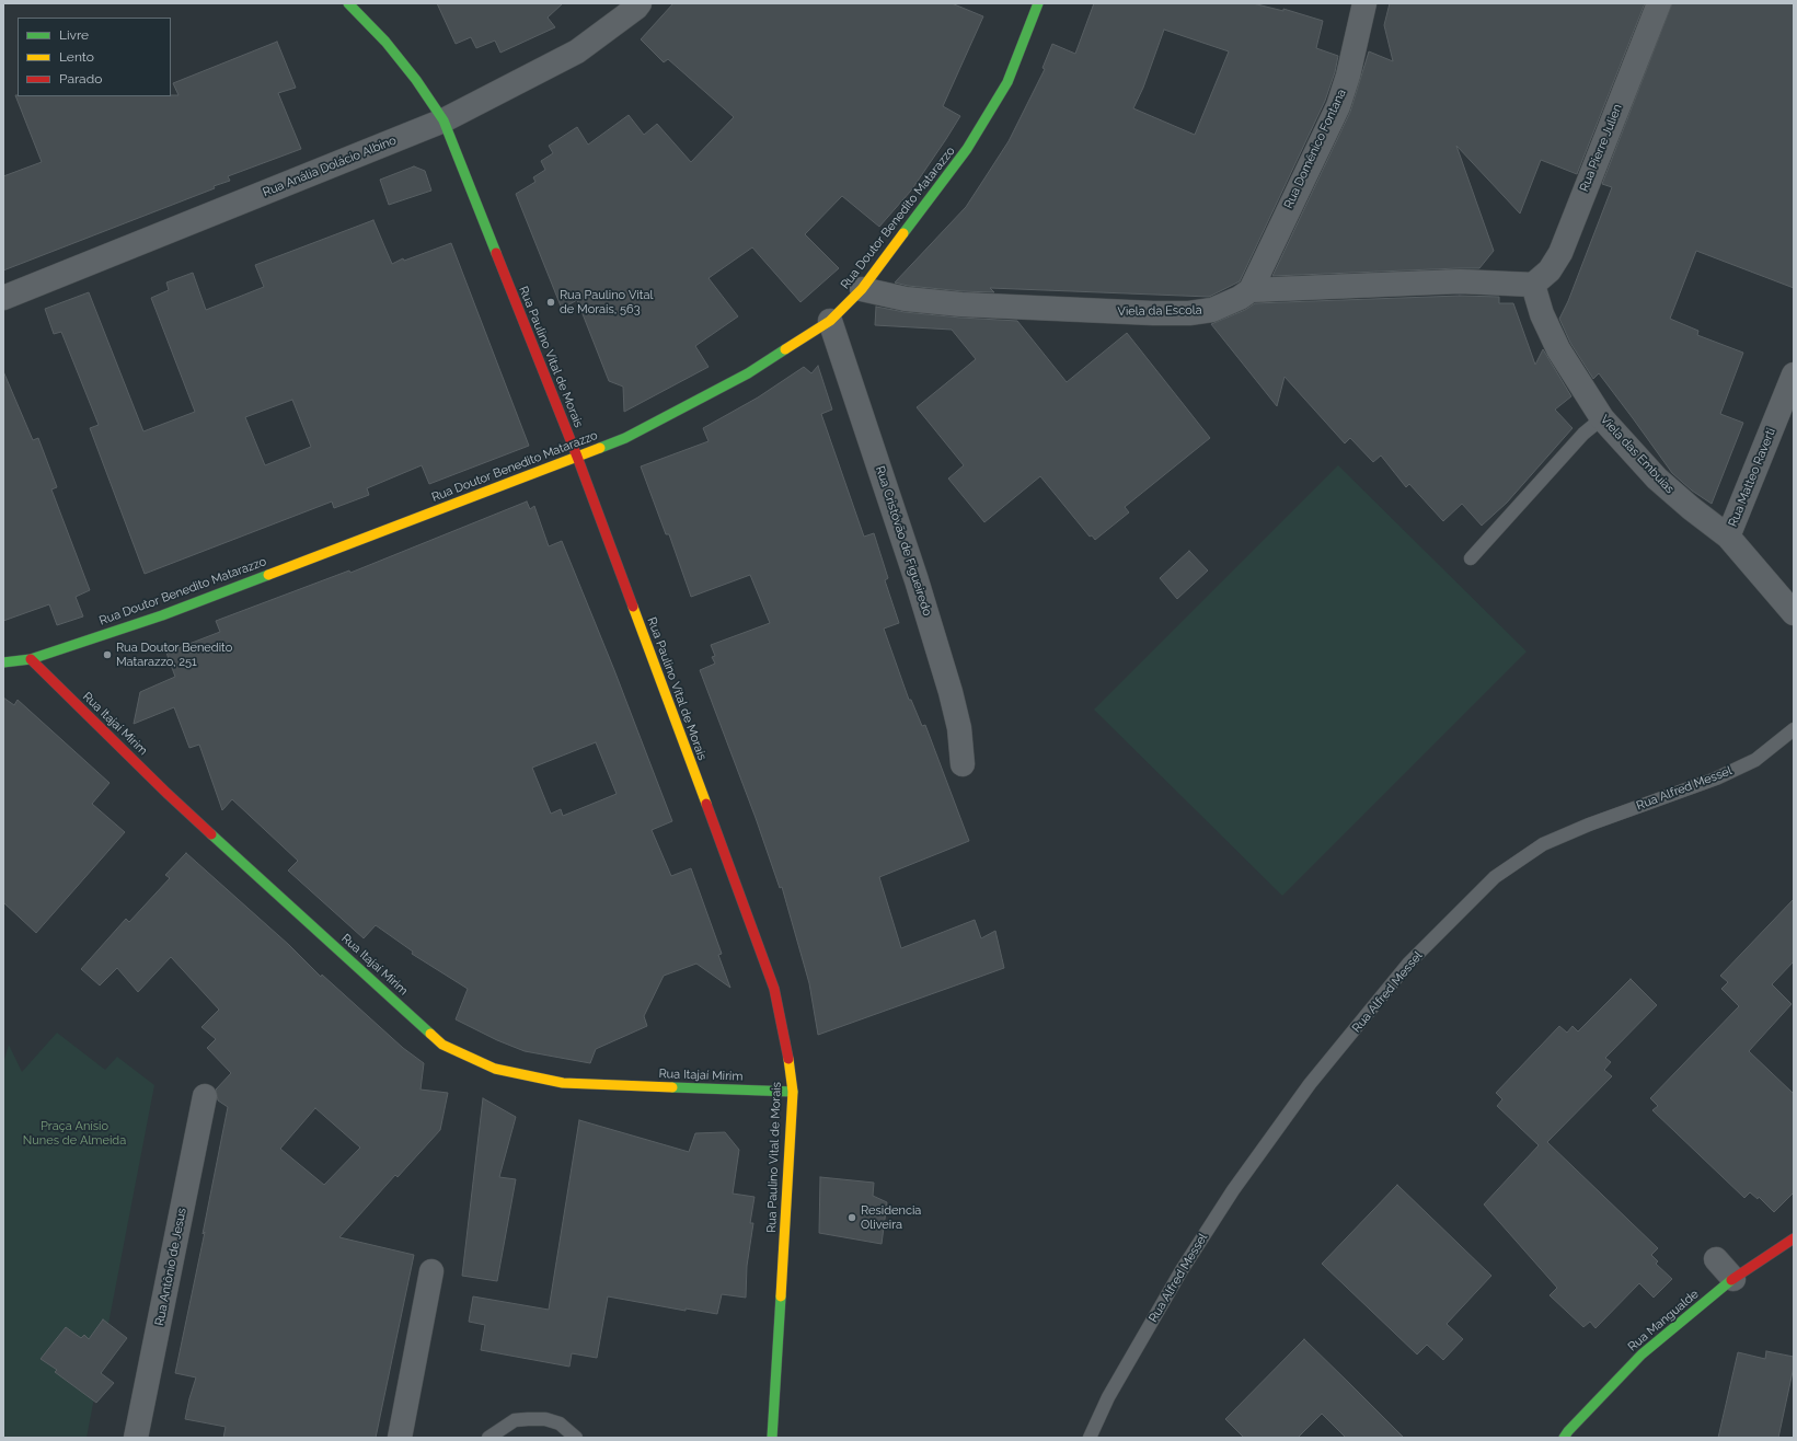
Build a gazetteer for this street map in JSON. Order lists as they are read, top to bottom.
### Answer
{
  "streets": {
    "street": [
      "Rua Pierre Julien",
      "Rua Domênico Fontana",
      "Rua Anália Dolácio Albino",
      "Rua Doutor Benedito Matarazzo",
      "Viela da Escola",
      "Rua Paulino Vital de Morais",
      "Viela das Embuias",
      "Rua Matteo Raverti",
      "Rua Cristóvão de Figueiredo",
      "Rua Itajaí Mirim",
      "Rua Antônio de Jesus",
      "Rua Mangualde"
    ],
    "lane": ["Rua Alfred Messel"]
  },
  "crossings": [
    ["Rua Pierre Julien", "Viela da Escola"],
    ["Rua Pierre Julien", "Viela das Embuias"],
    ["Rua Domênico Fontana", "Viela da Escola"],
    ["Rua Anália Dolácio Albino", "Rua Paulino Vital de Morais"],
    ["Rua Doutor Benedito Matarazzo", "Viela da Escola"],
    ["Rua Doutor Benedito Matarazzo", "Rua Paulino Vital de Morais"],
    ["Rua Doutor Benedito Matarazzo", "Rua Cristóvão de Figueiredo"],
    ["Rua Doutor Benedito Matarazzo", "Rua Itajaí Mirim"],
    ["Viela da Escola", "Viela das Embuias"],
    ["Rua Paulino Vital de Morais", "Rua Itajaí Mirim"],
    ["Viela das Embuias", "Rua Matteo Raverti"]
  ],
  "parks": ["Praça Anísio Nunes de Almeida"],
  "places": ["Rua Paulino Vital de Morais, 563", "Rua Doutor Benedito Matarazzo, 251", "Residencia Oliveira"],
  "legend": ["Livre", "Lento", "Parado"]
}
